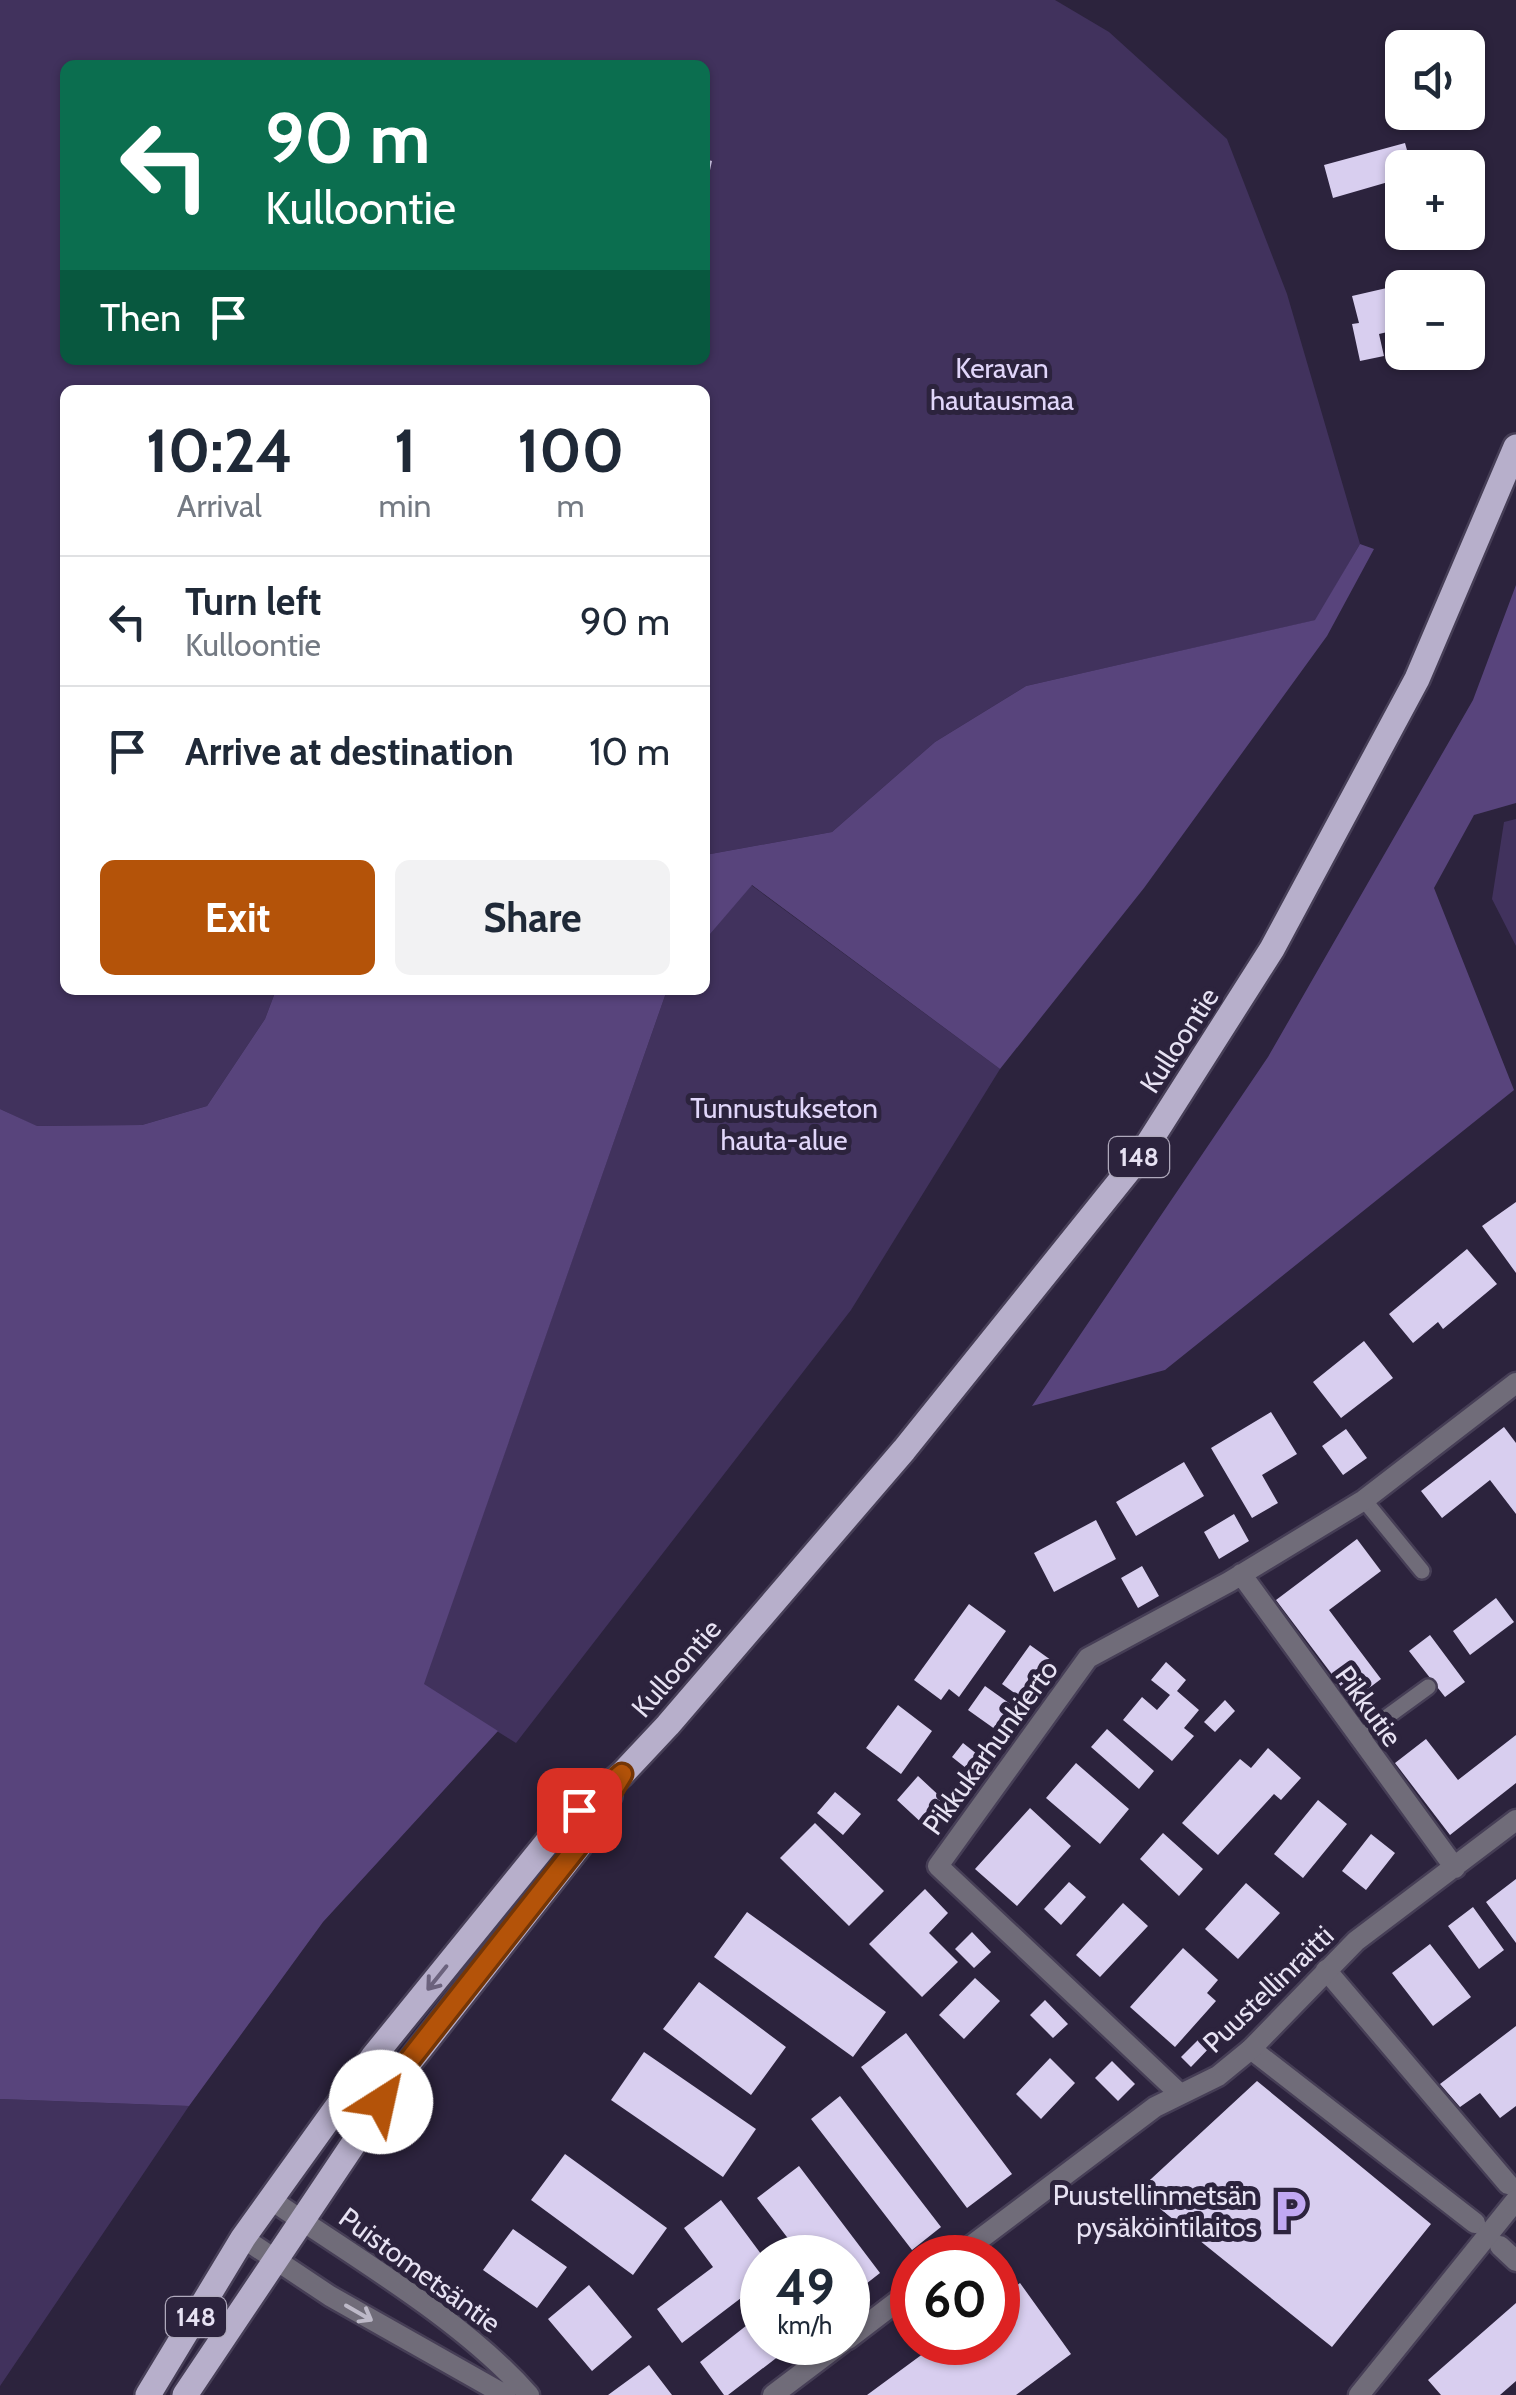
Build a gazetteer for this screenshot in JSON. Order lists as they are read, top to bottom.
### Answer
{
  "streets": {
    "main road": ["Kulloontie", "148"],
    "street": [
      "Pikkutie",
      "Pikkukarhunkierto",
      "Puustellinraitti",
      "Puistometsäntie"
    ]
  },
  "crossings": [
    ["Kulloontie", "Puistometsäntie"],
    ["Pikkutie", "Pikkukarhunkierto"],
    ["Pikkutie", "Puustellinraitti"],
    ["Pikkukarhunkierto", "Puustellinraitti"]
  ],
  "parks": ["Keravan hautausmaa", "Tunnustukseton hauta-alue"],
  "places": {
    "parking": ["Puustellinmetsän pysäköintilaitos"]
  },
  "page": {
    "map_buttons": ["+", "−"],
    "turn": ["90 m", "Kulloontie"],
    "then": "Then",
    "eta": [
      "10:24",
      "Arrival",
      "1",
      "min",
      "100",
      "m"
    ],
    "list": [
      {
        "name": "Turn left",
        "note": "Kulloontie",
        "value": "90 m"
      },
      {
        "name": "Arrive at destination",
        "value": "10 m"
      }
    ],
    "buttons": ["Exit", "Share"],
    "speed": "49 km/h",
    "limit": "60"
  }
}
